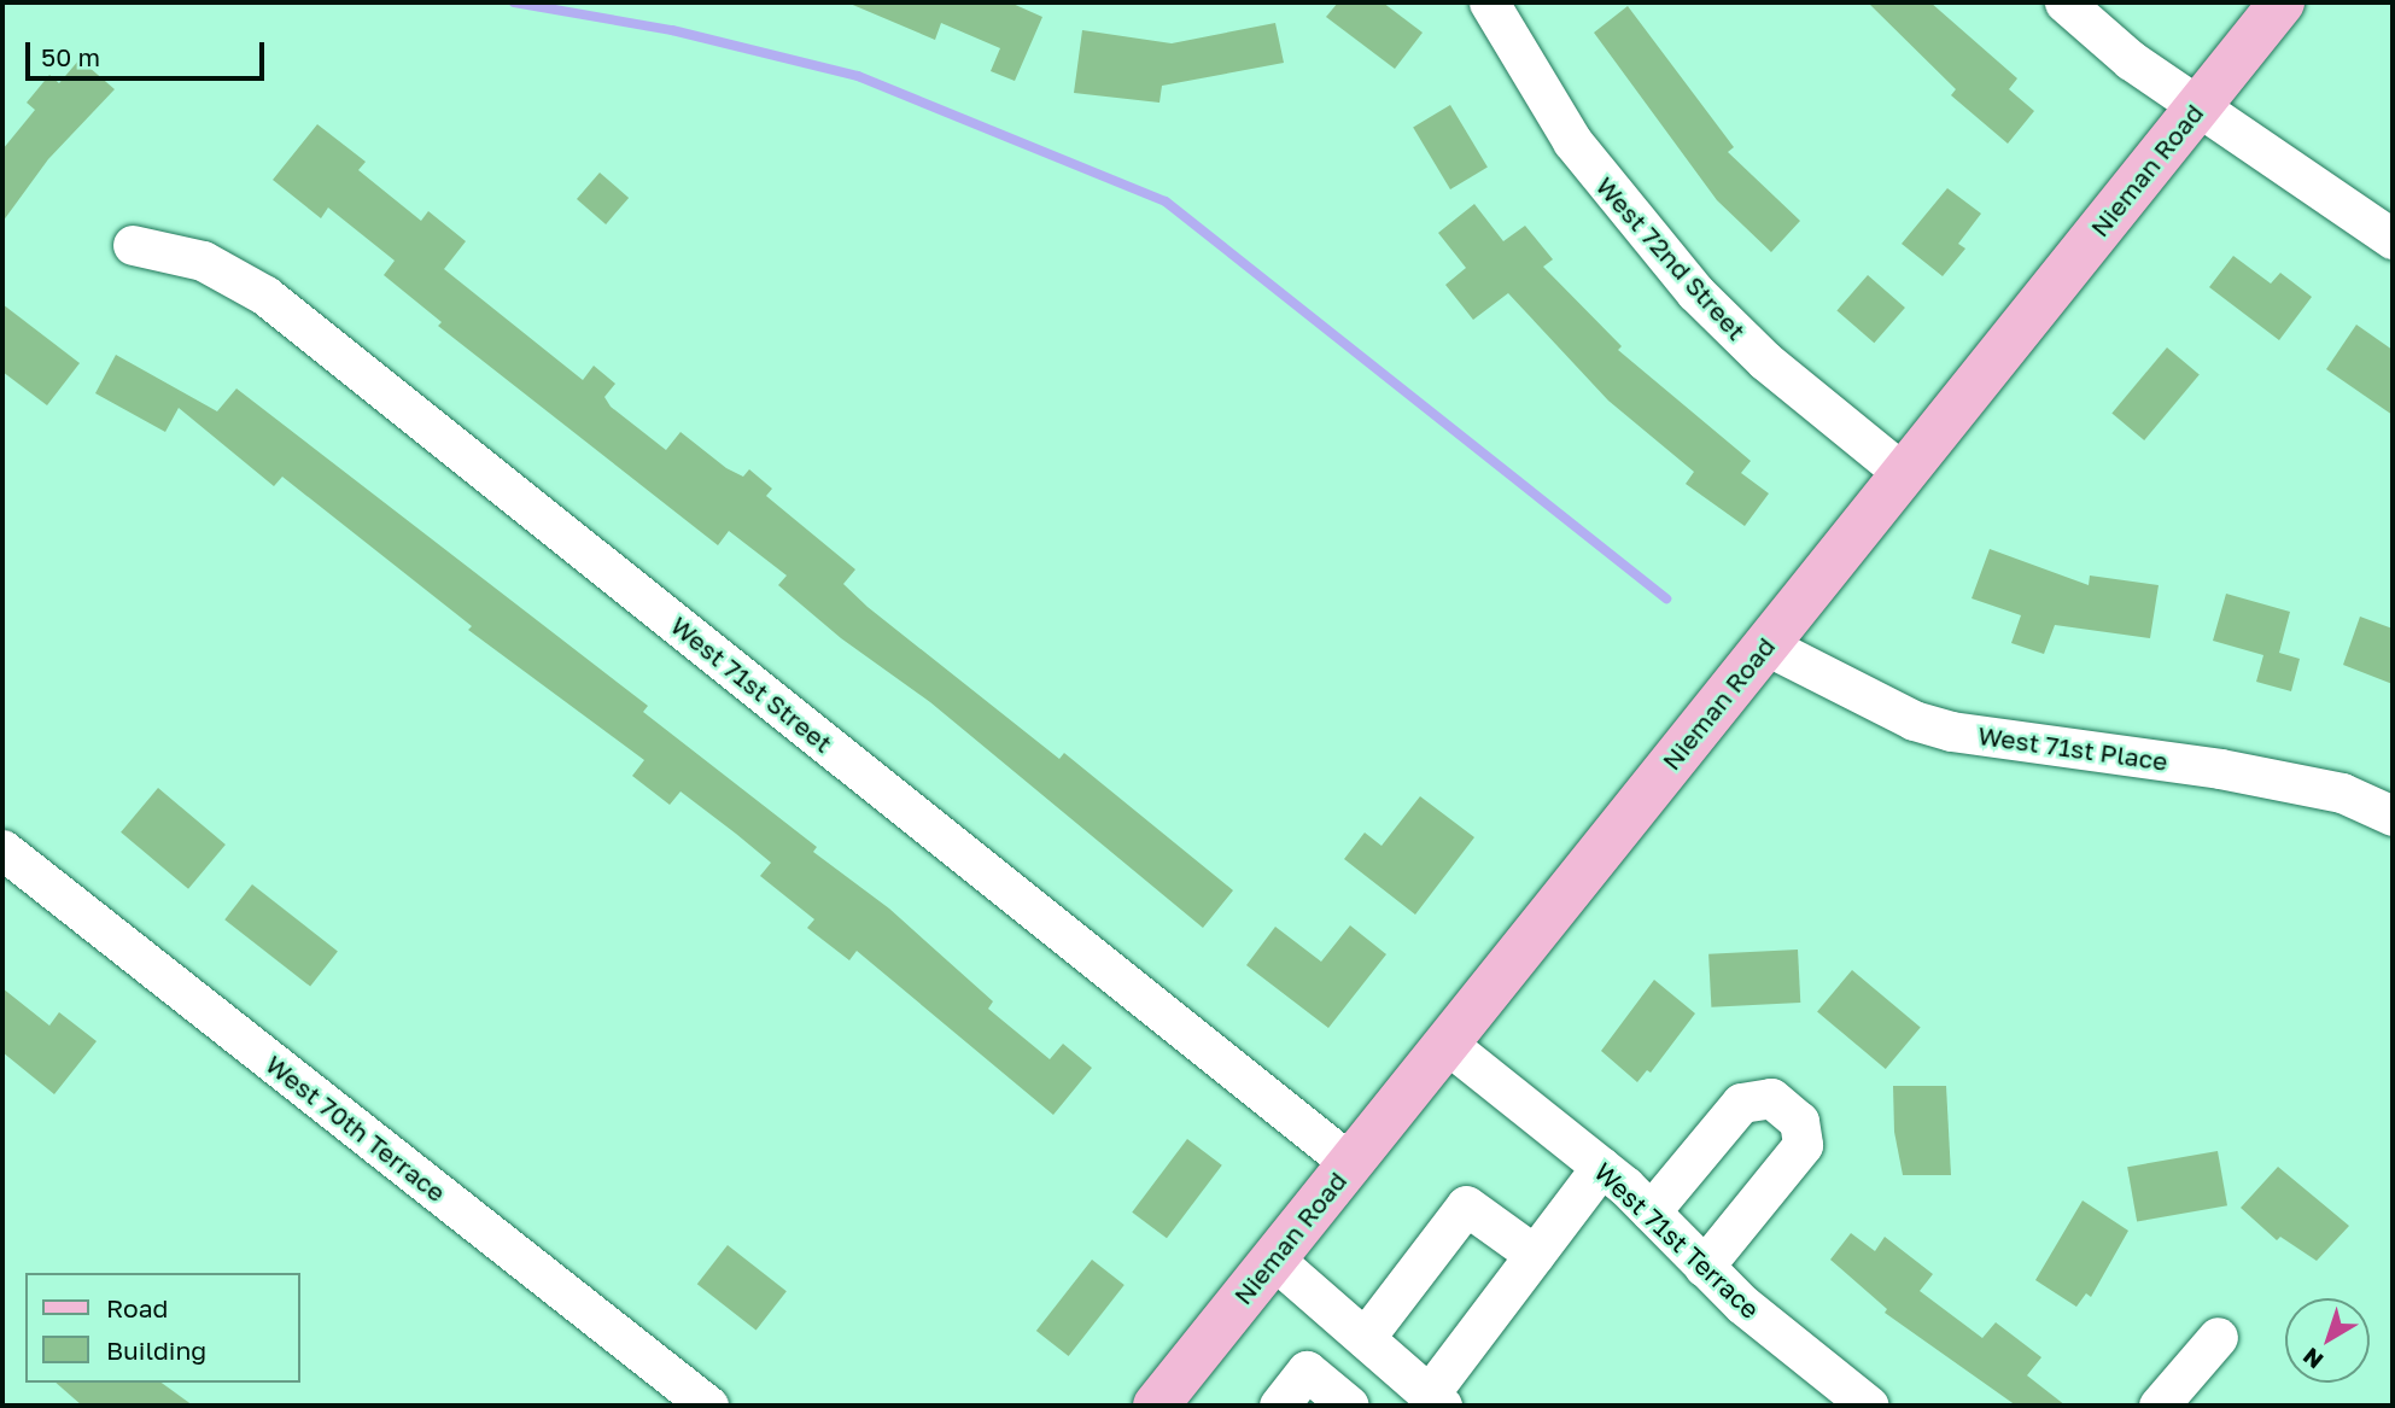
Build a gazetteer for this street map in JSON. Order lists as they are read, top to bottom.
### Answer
{
  "streets": {
    "main road": ["Nieman Road"],
    "street": [
      "West 72nd Street",
      "West 71st Street",
      "West 71st Place",
      "West 70th Terrace",
      "West 71st Terrace"
    ]
  },
  "crossings": [
    ["Nieman Road", "West 72nd Street"],
    ["Nieman Road", "West 71st Street"],
    ["Nieman Road", "West 71st Place"],
    ["Nieman Road", "West 71st Terrace"]
  ],
  "legend": ["Road", "Building"],
  "scale_bar": "50 m",
  "north": "bottom left"
}
